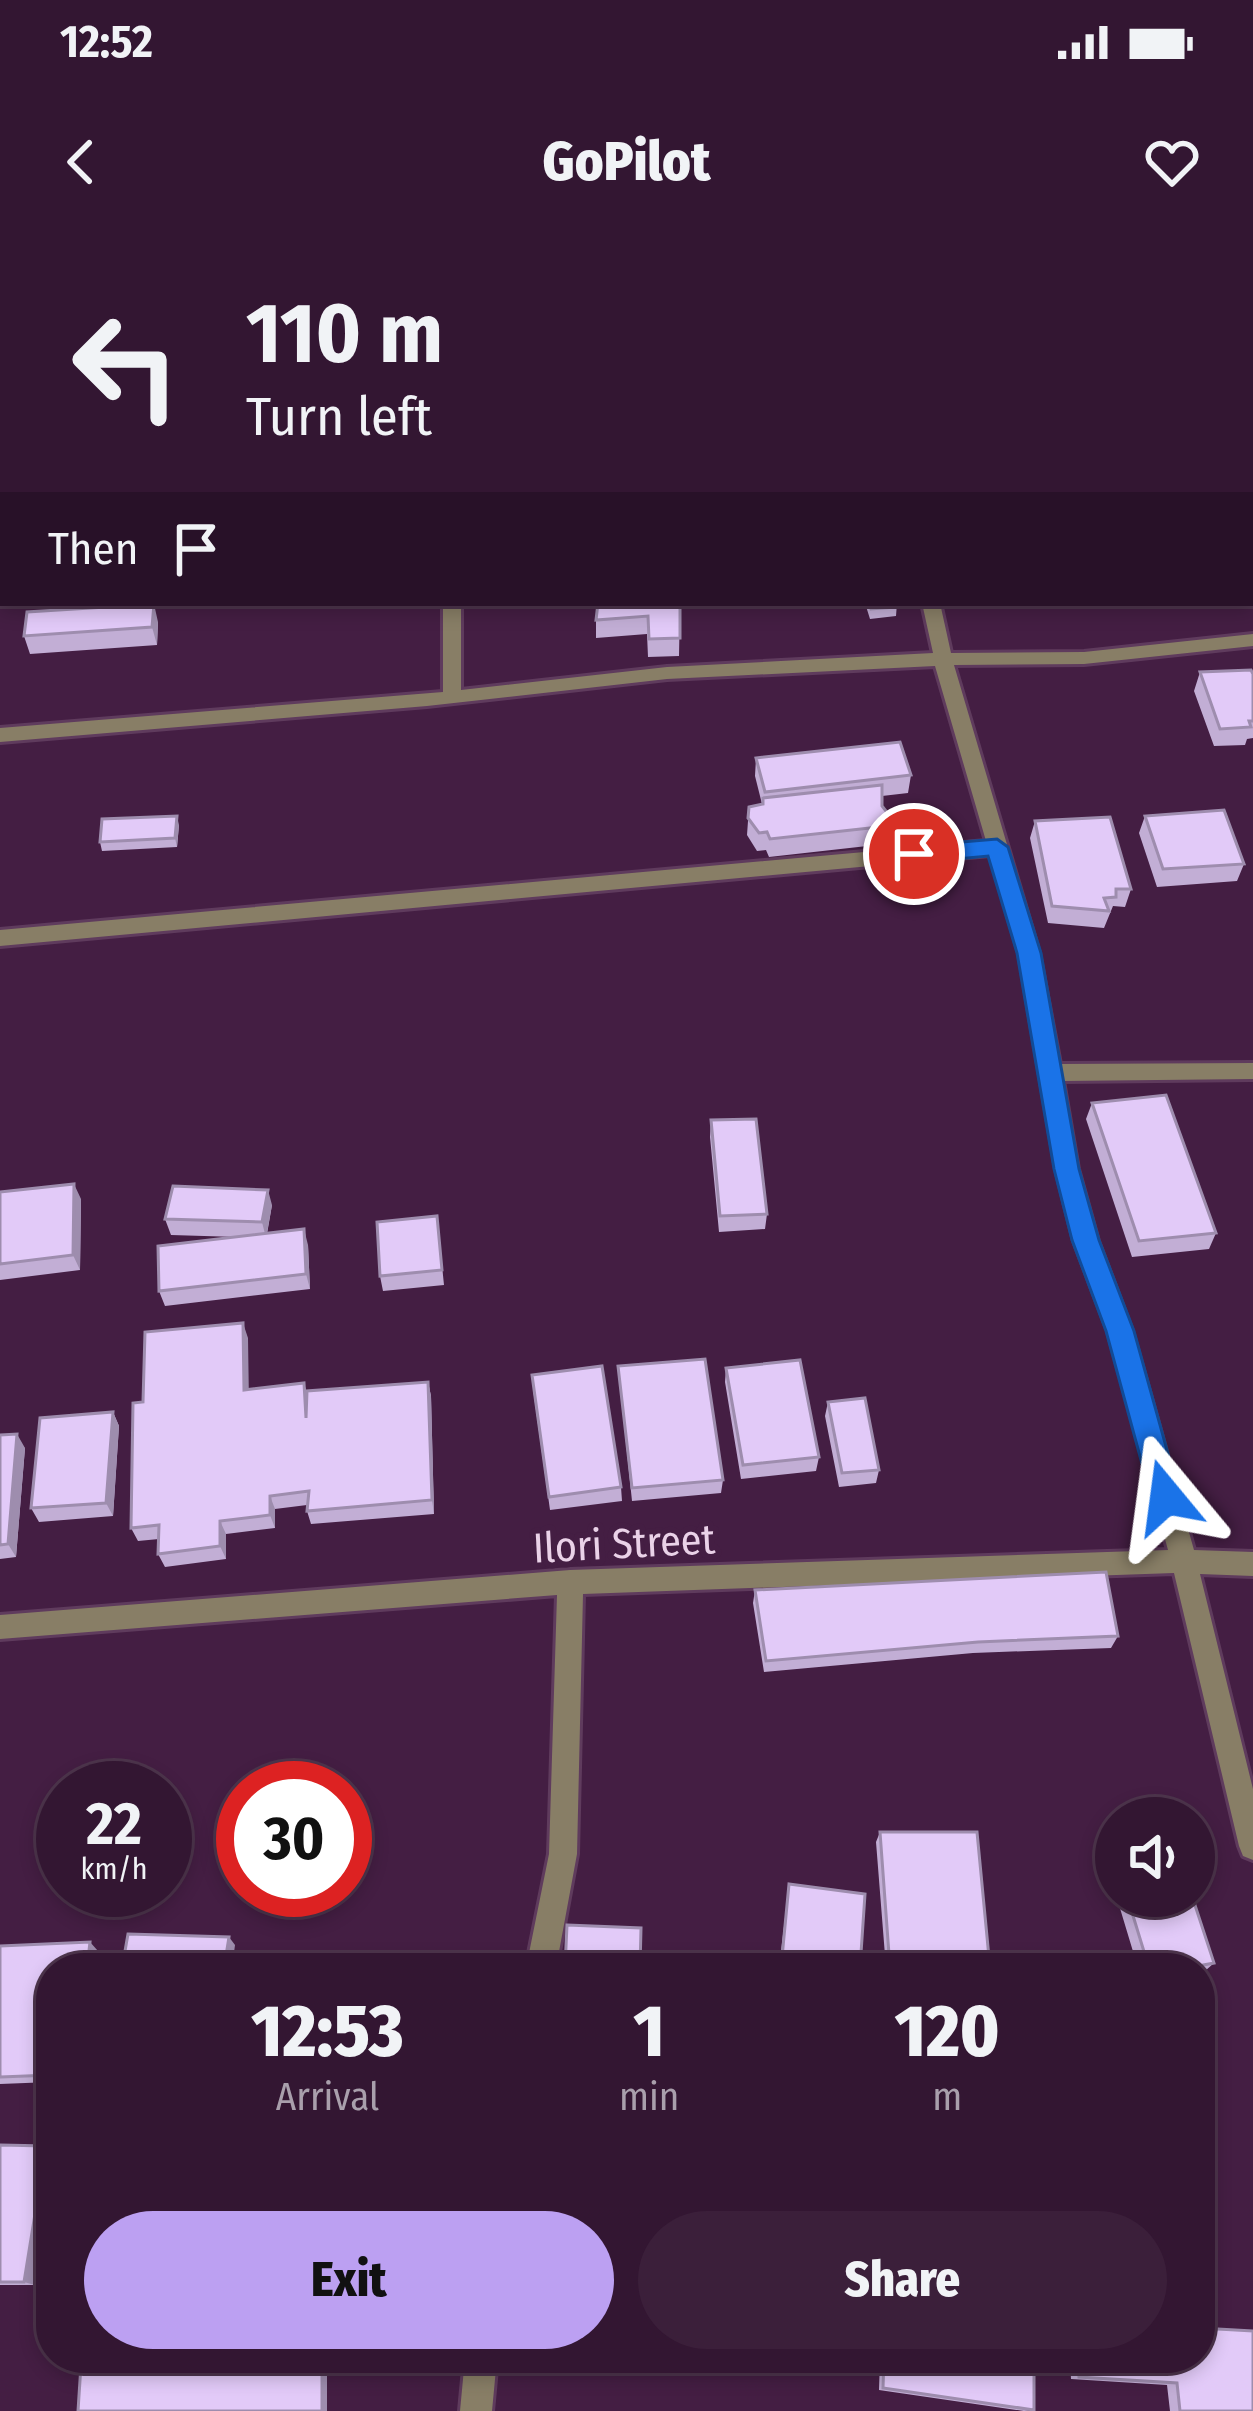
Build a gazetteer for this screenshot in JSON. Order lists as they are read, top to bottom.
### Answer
{
  "streets": {
    "street": ["Ilori Street"]
  },
  "page": {
    "status": "12:52",
    "header": "GoPilot",
    "turn": ["110 m", "Turn left"],
    "then": "Then",
    "speed": "22 km/h",
    "limit": "30",
    "eta": [
      "12:53",
      "Arrival",
      "1",
      "min",
      "120",
      "m"
    ],
    "buttons": ["Exit", "Share"]
  }
}
